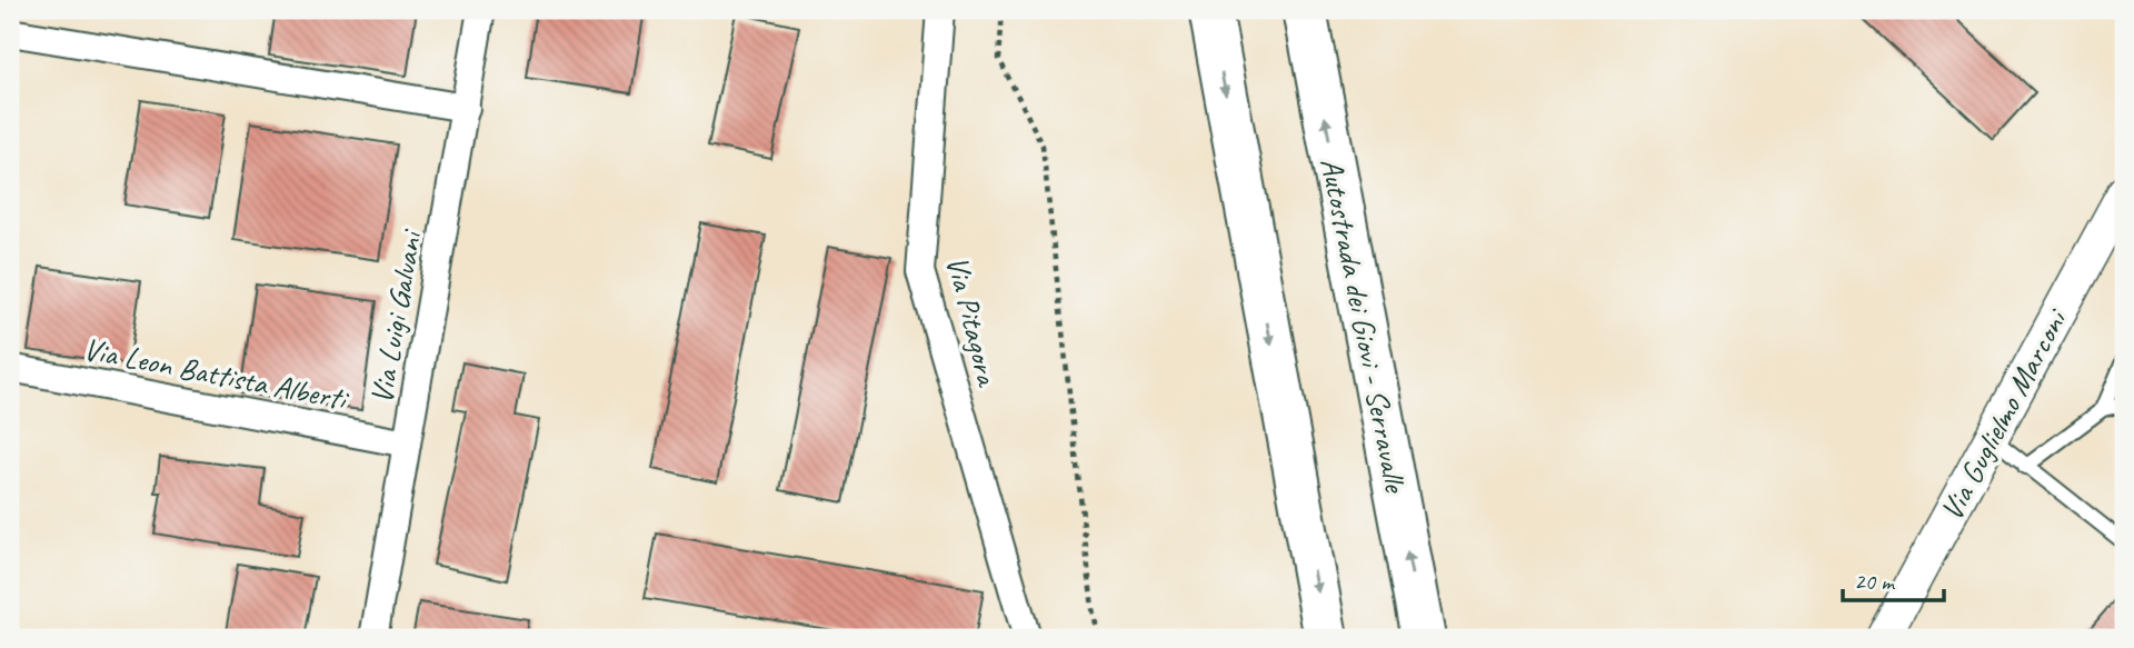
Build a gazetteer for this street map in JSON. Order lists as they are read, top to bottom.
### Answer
{
  "streets": {
    "highway": ["Autostrada dei Giovi - Serravalle"],
    "street": [
      "Via Luigi Galvani",
      "Via Pitagora",
      "Via Leon Battista Alberti",
      "Via Guglielmo Marconi"
    ]
  },
  "crossings": [
    ["Via Luigi Galvani", "Via Leon Battista Alberti"]
  ],
  "scale_bar": "20 m"
}
